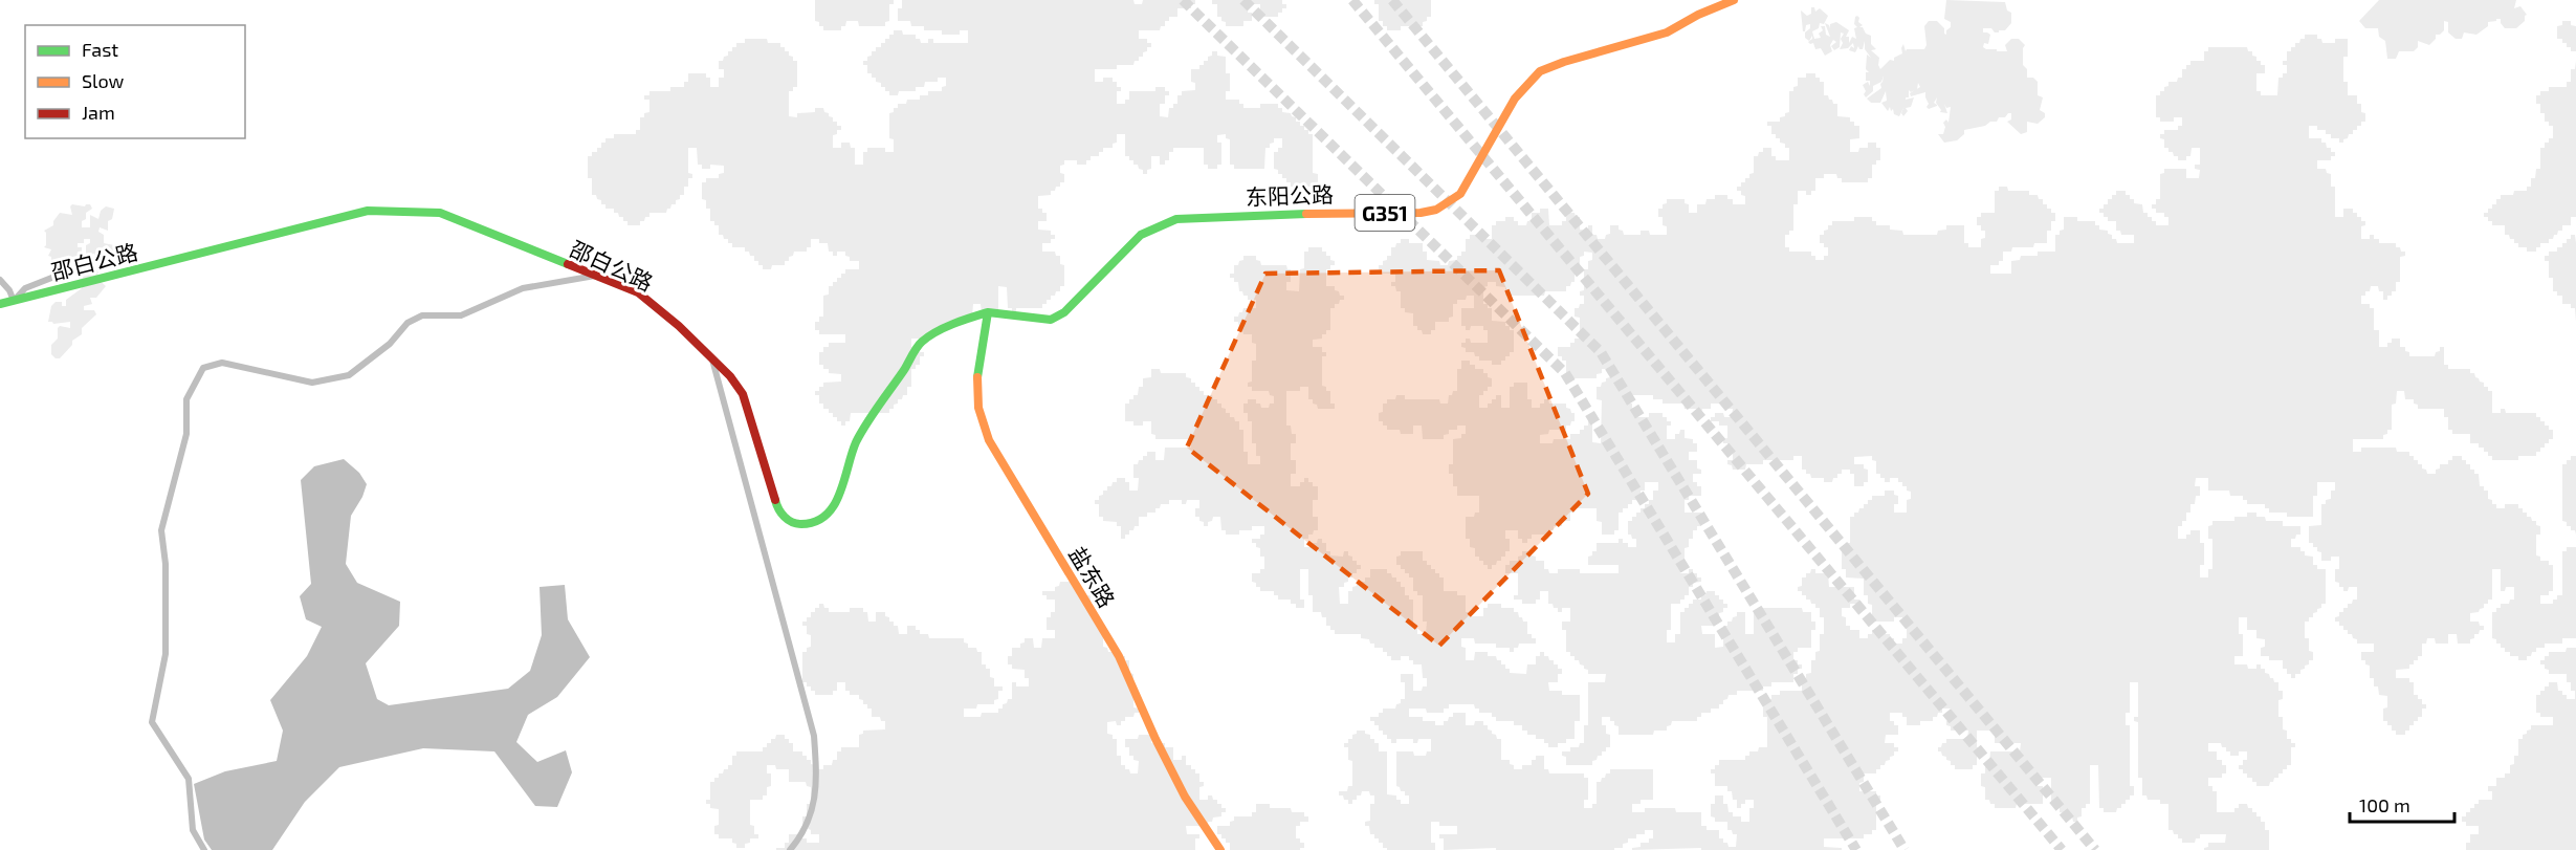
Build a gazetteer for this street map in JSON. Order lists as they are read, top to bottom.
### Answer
{
  "streets": {
    "main road": [
      "东阳公路",
      "G351",
      "邵白公路",
      "盐东路"
    ]
  },
  "crossings": [
    ["东阳公路", "邵白公路"],
    ["东阳公路", "盐东路"],
    ["邵白公路", "盐东路"]
  ],
  "legend": ["Fast", "Slow", "Jam"],
  "scale_bar": "100 m"
}
